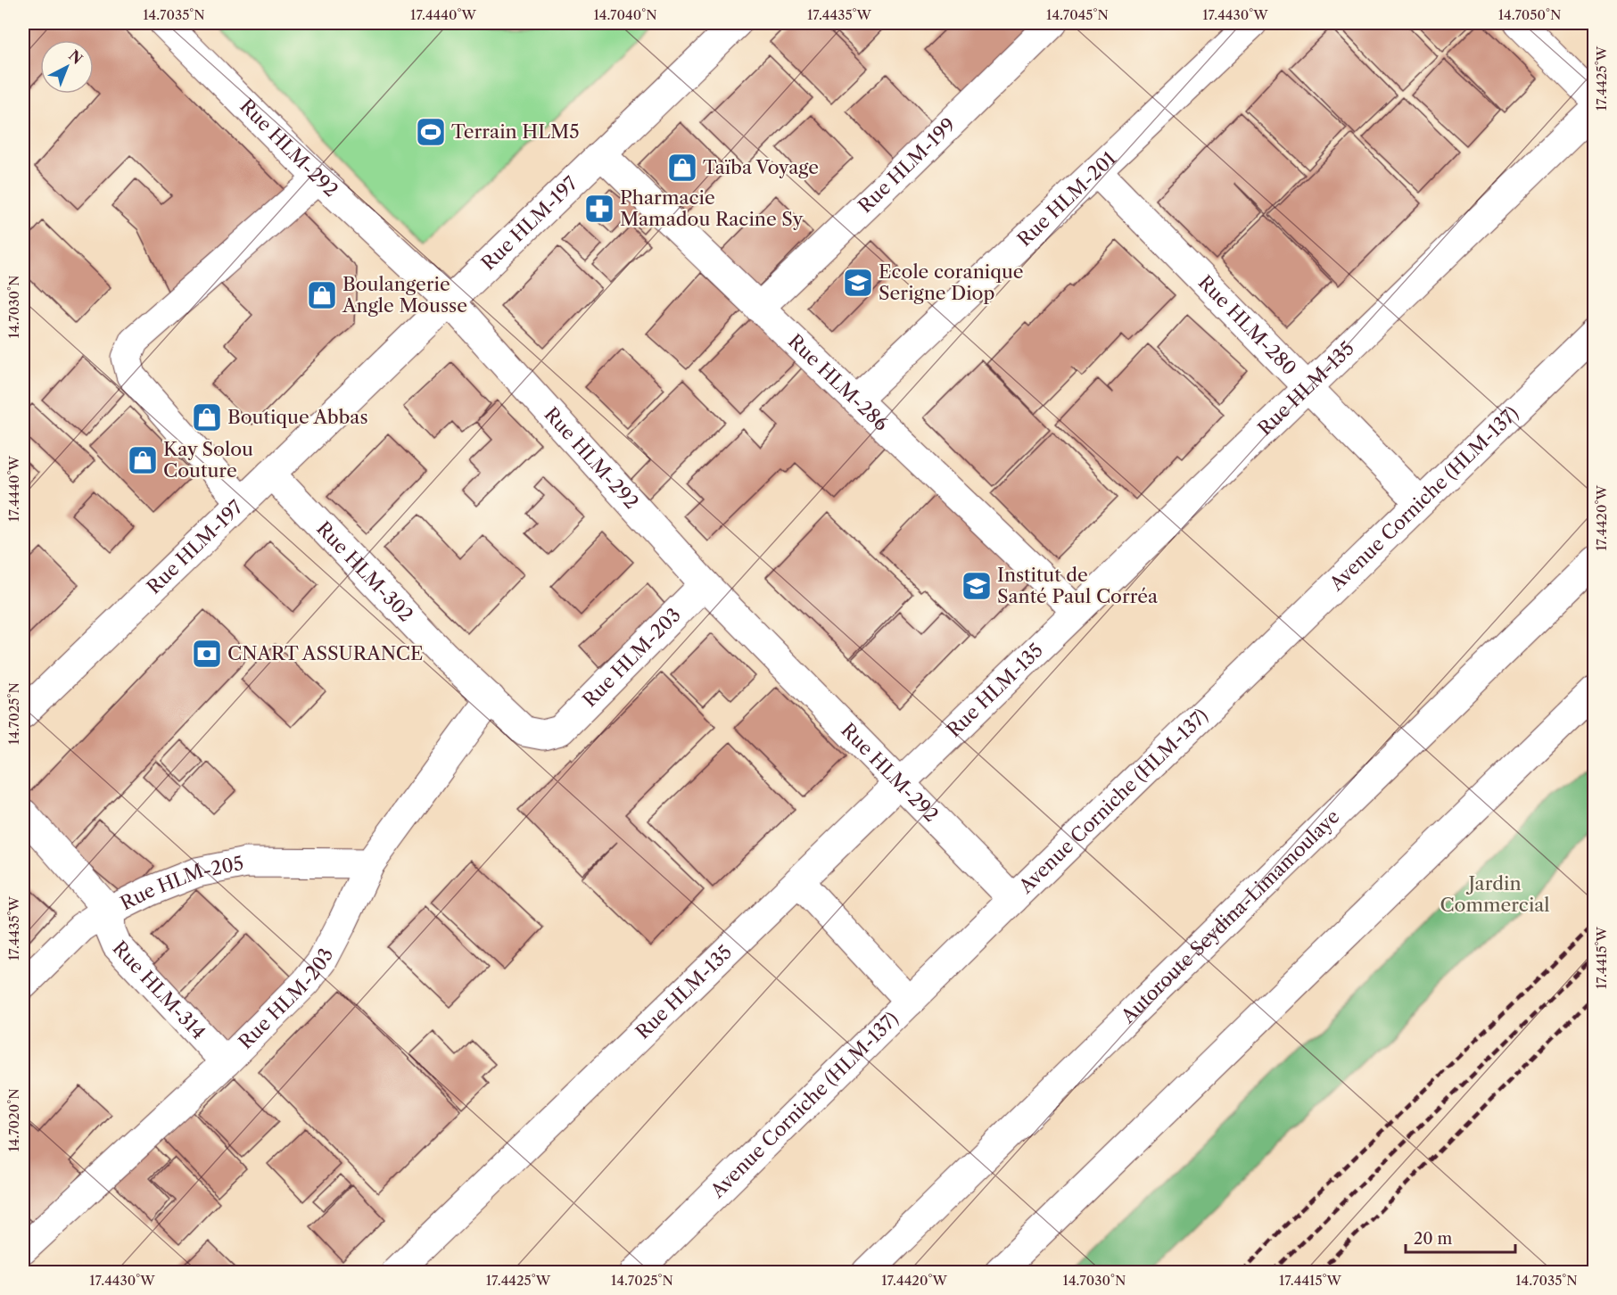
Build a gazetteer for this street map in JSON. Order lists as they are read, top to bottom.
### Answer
{
  "streets": {
    "main road": [
      "Rue HLM-292",
      "Rue HLM-199",
      "Rue HLM-201",
      "Rue HLM-197",
      "Rue HLM-280",
      "Rue HLM-286",
      "Rue HLM-135",
      "Avenue Corniche (HLM-137)",
      "Rue HLM-302",
      "Rue HLM-203",
      "Rue HLM-205",
      "Autoroute Seydina-Limamoulaye",
      "Rue HLM-314"
    ]
  },
  "crossings": [
    ["Rue HLM-292", "Rue HLM-197"],
    ["Rue HLM-292", "Rue HLM-135"],
    ["Rue HLM-292", "Avenue Corniche (HLM-137)"],
    ["Rue HLM-292", "Rue HLM-203"],
    ["Rue HLM-199", "Rue HLM-286"],
    ["Rue HLM-201", "Rue HLM-280"],
    ["Rue HLM-201", "Rue HLM-286"],
    ["Rue HLM-197", "Rue HLM-286"],
    ["Rue HLM-197", "Rue HLM-302"],
    ["Rue HLM-280", "Rue HLM-135"],
    ["Rue HLM-280", "Avenue Corniche (HLM-137)"],
    ["Rue HLM-286", "Rue HLM-135"],
    ["Rue HLM-302", "Rue HLM-203"],
    ["Rue HLM-203", "Rue HLM-205"],
    ["Rue HLM-203", "Rue HLM-314"],
    ["Rue HLM-205", "Rue HLM-314"]
  ],
  "parks": ["Jardin Commercial"],
  "places": {
    "sports": ["Terrain HLM5"],
    "shop": [
      "Taïba Voyage",
      "Boulangerie Angle Mousse",
      "Boutique Abbas",
      "Kay Solou Couture"
    ],
    "pharmacy": ["Pharmacie Mamadou Racine Sy"],
    "school or university": ["Ecole coranique Serigne Diop", "Institut de Santé Paul Corréa"],
    "bank": ["CNART ASSURANCE"]
  },
  "scale_bar": "20 m",
  "north": "top right",
  "coordinates": [
    "14.7035°N",
    "17.4440°W",
    "14.7040°N",
    "17.4435°W",
    "14.7045°N",
    "17.4430°W",
    "14.7050°N",
    "17.4425°W",
    "14.7030°N",
    "17.4420°W",
    "14.7025°N",
    "17.4415°W",
    "14.7020°N"
  ]
}
